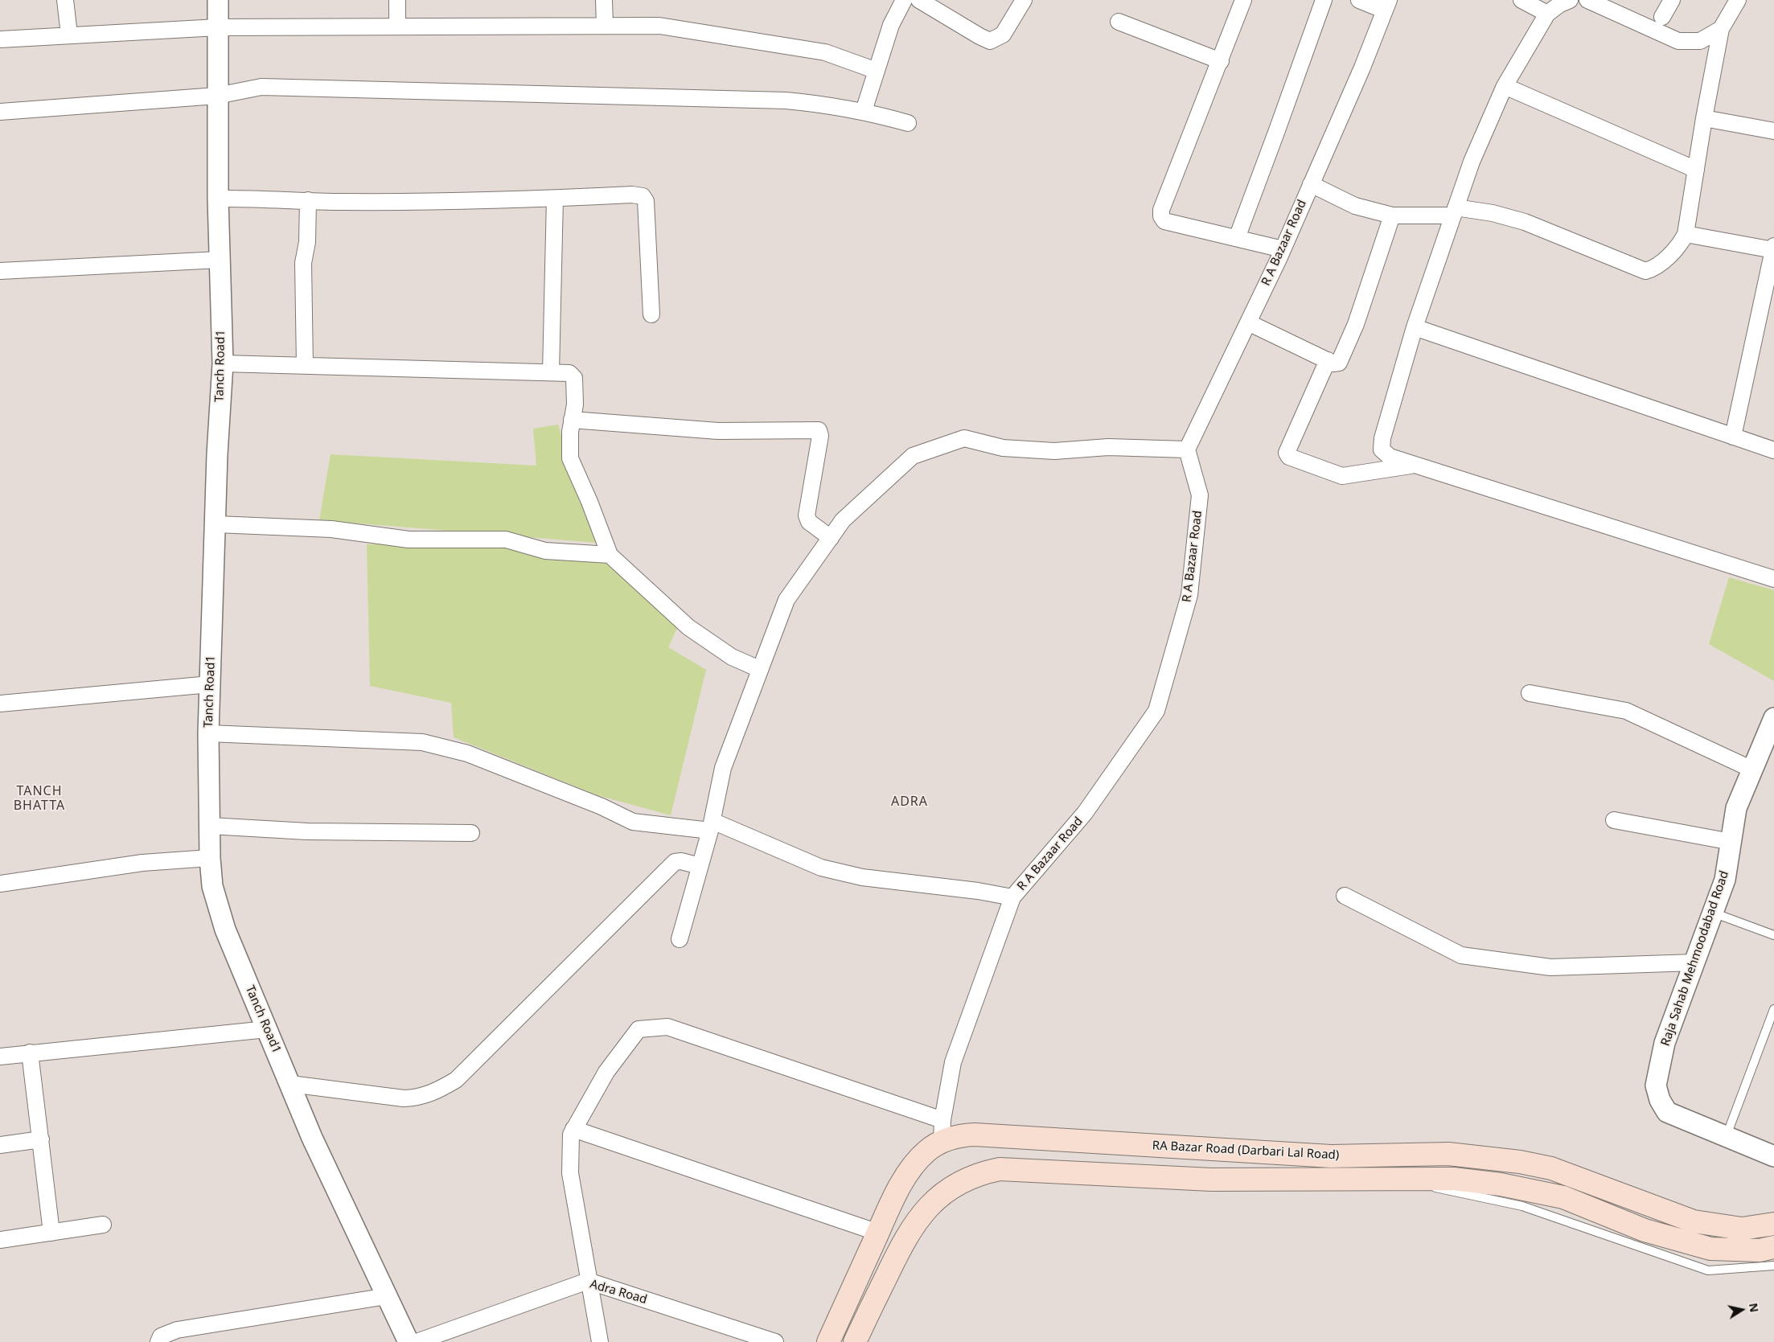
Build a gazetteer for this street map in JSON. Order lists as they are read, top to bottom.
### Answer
{
  "streets": {
    "main road": ["RA Bazar Road (Darbari Lal Road)"],
    "street": [
      "R A Bazaar Road",
      "Tanch Road1",
      "Raja Sahab Mehmoodabad Road",
      "Adra Road"
    ]
  },
  "crossings": [
    ["R A Bazaar Road", "RA Bazar Road (Darbari Lal Road)"]
  ],
  "districts": ["TANCH BHATTA", "ADRA"],
  "north": "right"
}
